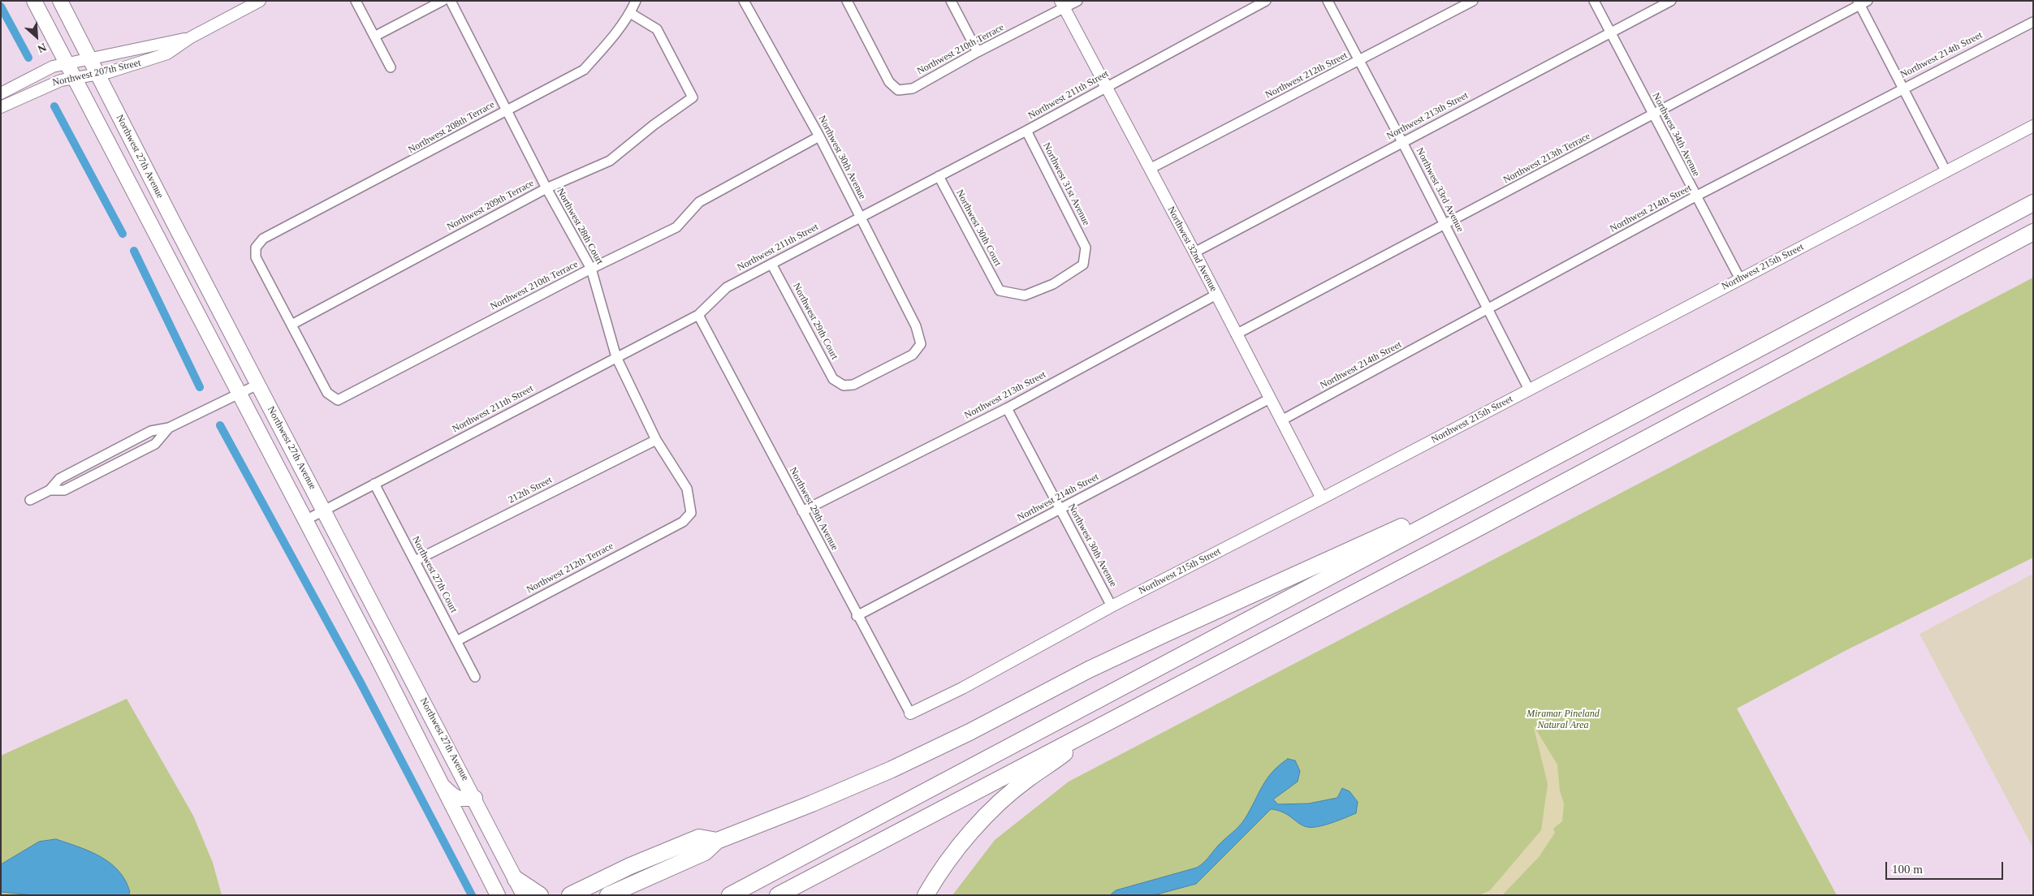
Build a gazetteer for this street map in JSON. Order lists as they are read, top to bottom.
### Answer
{
  "streets": {
    "main road": ["Northwest 27th Avenue"],
    "street": [
      "Northwest 210th Terrace",
      "Northwest 214th Street",
      "Northwest 207th Street",
      "Northwest 212th Street",
      "Northwest 211th Street",
      "Northwest 213th Street",
      "Northwest 208th Terrace",
      "Northwest 34th Avenue",
      "Northwest 30th Avenue",
      "Northwest 213th Terrace",
      "Northwest 31st Avenue",
      "Northwest 33rd Avenue",
      "Northwest 209th Terrace",
      "Northwest 28th Court",
      "Northwest 30th Court",
      "Northwest 32nd Avenue",
      "Northwest 215th Street",
      "Northwest 29th Court",
      "212th Street",
      "Northwest 29th Avenue",
      "Northwest 212th Terrace",
      "Northwest 27th Court"
    ]
  },
  "crossings": [
    ["Northwest 210th Terrace", "Northwest 208th Terrace"],
    ["Northwest 210th Terrace", "Northwest 30th Avenue"],
    ["Northwest 210th Terrace", "Northwest 209th Terrace"],
    ["Northwest 210th Terrace", "Northwest 28th Court"],
    ["Northwest 210th Terrace", "Northwest 32nd Avenue"],
    ["Northwest 214th Street", "Northwest 34th Avenue"],
    ["Northwest 214th Street", "Northwest 30th Avenue"],
    ["Northwest 214th Street", "Northwest 33rd Avenue"],
    ["Northwest 214th Street", "Northwest 32nd Avenue"],
    ["Northwest 214th Street", "Northwest 29th Avenue"],
    ["Northwest 207th Street", "Northwest 27th Avenue"],
    ["Northwest 212th Street", "Northwest 33rd Avenue"],
    ["Northwest 212th Street", "Northwest 32nd Avenue"],
    ["Northwest 211th Street", "Northwest 27th Avenue"],
    ["Northwest 211th Street", "Northwest 30th Avenue"],
    ["Northwest 211th Street", "Northwest 31st Avenue"],
    ["Northwest 211th Street", "Northwest 28th Court"],
    ["Northwest 211th Street", "Northwest 30th Court"],
    ["Northwest 211th Street", "Northwest 32nd Avenue"],
    ["Northwest 211th Street", "Northwest 29th Court"],
    ["Northwest 211th Street", "Northwest 29th Avenue"],
    ["Northwest 211th Street", "Northwest 27th Court"],
    ["Northwest 213th Street", "Northwest 34th Avenue"],
    ["Northwest 213th Street", "Northwest 30th Avenue"],
    ["Northwest 213th Street", "Northwest 33rd Avenue"],
    ["Northwest 213th Street", "Northwest 32nd Avenue"],
    ["Northwest 213th Street", "Northwest 29th Avenue"],
    ["Northwest 208th Terrace", "Northwest 209th Terrace"],
    ["Northwest 208th Terrace", "Northwest 28th Court"],
    ["Northwest 34th Avenue", "Northwest 213th Terrace"],
    ["Northwest 34th Avenue", "Northwest 215th Street"],
    ["Northwest 30th Avenue", "Northwest 215th Street"],
    ["Northwest 30th Avenue", "Northwest 29th Court"],
    ["Northwest 213th Terrace", "Northwest 33rd Avenue"],
    ["Northwest 213th Terrace", "Northwest 32nd Avenue"],
    ["Northwest 31st Avenue", "Northwest 30th Court"],
    ["Northwest 33rd Avenue", "Northwest 215th Street"],
    ["Northwest 209th Terrace", "Northwest 28th Court"],
    ["Northwest 28th Court", "212th Street"],
    ["Northwest 28th Court", "Northwest 212th Terrace"],
    ["Northwest 32nd Avenue", "Northwest 215th Street"],
    ["Northwest 215th Street", "Northwest 29th Avenue"],
    ["212th Street", "Northwest 27th Court"],
    ["Northwest 212th Terrace", "Northwest 27th Court"]
  ],
  "parks": ["Miramar Pineland Natural Area"],
  "scale_bar": "100 m",
  "north": "bottom right"
}
